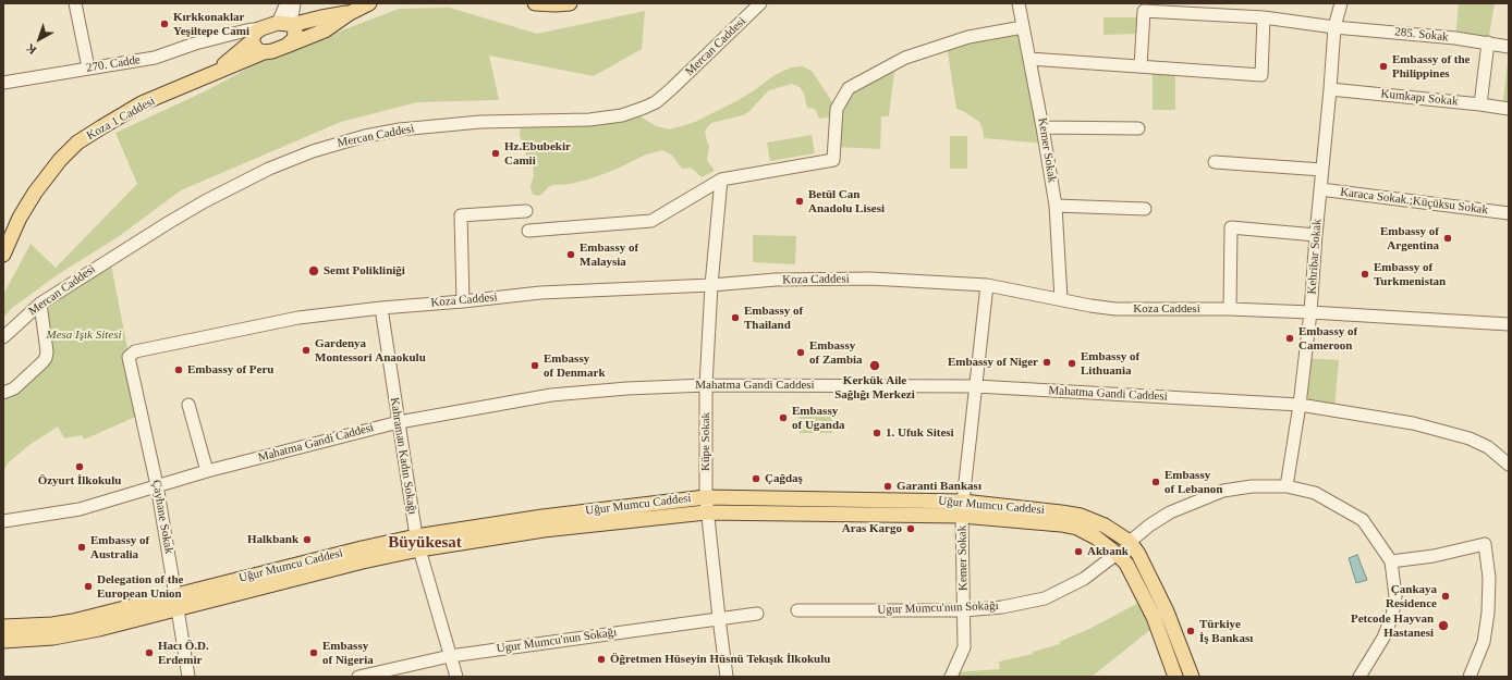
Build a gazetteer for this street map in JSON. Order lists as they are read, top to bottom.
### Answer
{
  "streets": {
    "main road": [
      "270. Cadde",
      "Koza 1 Caddesi",
      "Uğur Mumcu Caddesi",
      "Çayhane Sokak"
    ],
    "street": [
      "285. Sokak",
      "Mercan Caddesi",
      "Kumkapı Sokak",
      "Kemer Sokak",
      "Karaca Sokak.;Küçüksu Sokak",
      "Kehribar Sokak",
      "Koza Caddesi",
      "Mahatma Gandi Caddesi",
      "Küpe Sokak",
      "Kahraman Kadın Sokağı",
      "Ugur Mumcu'nun Sokağı"
    ]
  },
  "crossings": [
    ["285. Sokak", "Kehribar Sokak"],
    ["270. Cadde", "Koza 1 Caddesi"],
    ["Kumkapı Sokak", "Kehribar Sokak"],
    ["Kemer Sokak", "Koza Caddesi"],
    ["Kemer Sokak", "Mahatma Gandi Caddesi"],
    ["Kemer Sokak", "Uğur Mumcu Caddesi"],
    ["Kemer Sokak", "Ugur Mumcu'nun Sokağı"],
    ["Karaca Sokak.;Küçüksu Sokak", "Kehribar Sokak"],
    ["Kehribar Sokak", "Koza Caddesi"],
    ["Kehribar Sokak", "Mahatma Gandi Caddesi"],
    ["Koza Caddesi", "Küpe Sokak"],
    ["Koza Caddesi", "Kahraman Kadın Sokağı"],
    ["Koza Caddesi", "Çayhane Sokak"],
    ["Mahatma Gandi Caddesi", "Küpe Sokak"],
    ["Mahatma Gandi Caddesi", "Kahraman Kadın Sokağı"],
    ["Mahatma Gandi Caddesi", "Çayhane Sokak"],
    ["Küpe Sokak", "Uğur Mumcu Caddesi"],
    ["Küpe Sokak", "Ugur Mumcu'nun Sokağı"],
    ["Kahraman Kadın Sokağı", "Uğur Mumcu Caddesi"],
    ["Kahraman Kadın Sokağı", "Ugur Mumcu'nun Sokağı"],
    ["Uğur Mumcu Caddesi", "Çayhane Sokak"],
    ["Uğur Mumcu Caddesi", "Ugur Mumcu'nun Sokağı"]
  ],
  "districts": ["Büyükesat"],
  "parks": ["Mesa Işık Sitesi"],
  "places": [
    "Kırkkonaklar Yeşiltepe Cami",
    "Embassy of the Philippines",
    "Hz.Ebubekir Camii",
    "Betül Can Anadolu Lisesi",
    "Embassy of Argentina",
    "Embassy of Malaysia",
    "Semt Polikliniği",
    "Embassy of Turkmenistan",
    "Embassy of Thailand",
    "Embassy of Cameroon",
    "Gardenya Montessori Anaokulu",
    "Embassy of Zambia",
    "Embassy of Niger",
    "Embassy of Lithuania",
    "Embassy of Denmark",
    "Kerkük Aile Sağlığı Merkezi",
    "Embassy of Peru",
    "Embassy of Uganda",
    "1. Ufuk Sitesi",
    "Özyurt İlkokulu",
    "Çağdaş",
    "Embassy of Lebanon",
    "Garanti Bankası",
    "Aras Kargo",
    "Halkbank",
    "Embassy of Australia",
    "Akbank",
    "Delegation of the European Union",
    "Çankaya Residence",
    "Petcode Hayvan Hastanesi",
    "Türkiye İş Bankası",
    "Hacı Ö.D. Erdemir",
    "Embassy of Nigeria",
    "Öğretmen Hüseyin Hüsnü Tekışık İlkokulu"
  ],
  "north": "bottom left"
}
